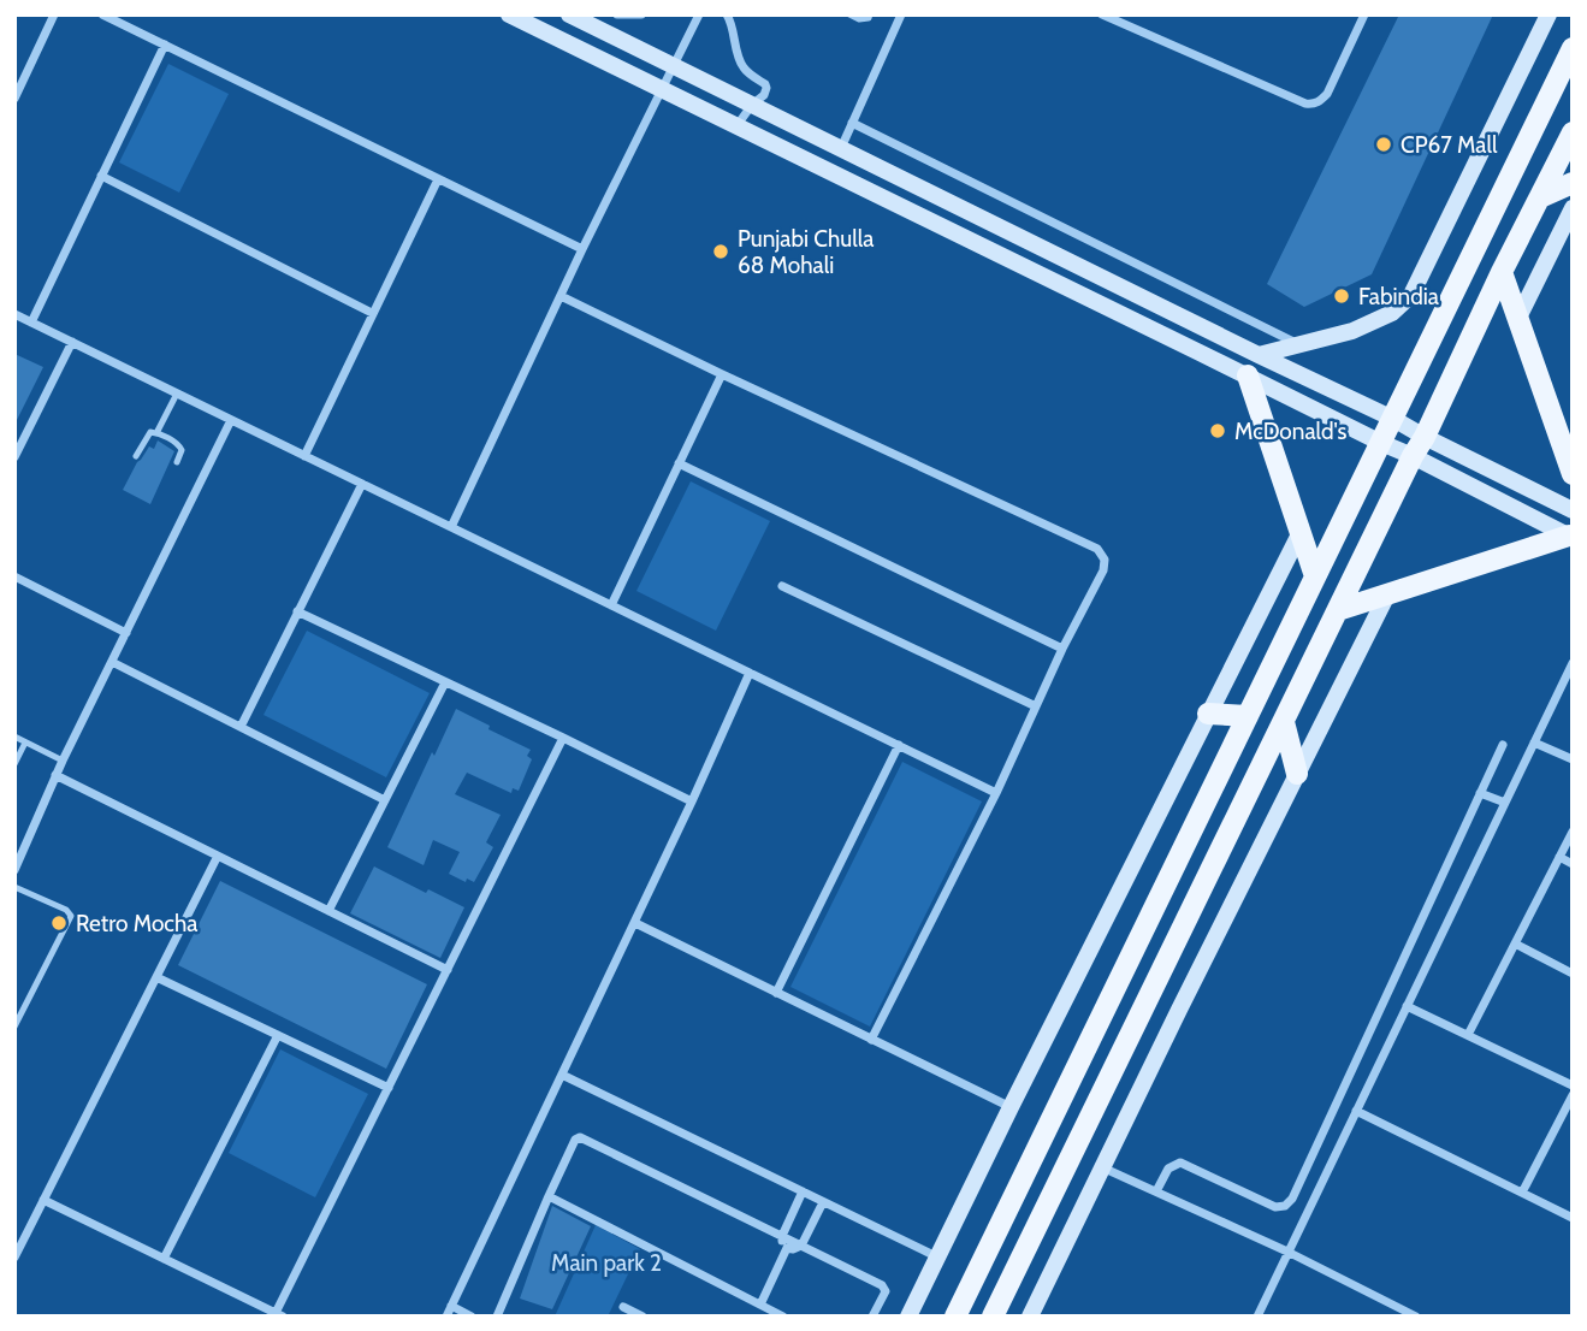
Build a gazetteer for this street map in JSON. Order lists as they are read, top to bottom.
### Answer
{
  "parks": ["Main park 2"],
  "places": [
    "CP67 Mall",
    "Punjabi Chulla 68 Mohali",
    "Fabindia",
    "McDonald's",
    "Retro Mocha"
  ]
}
